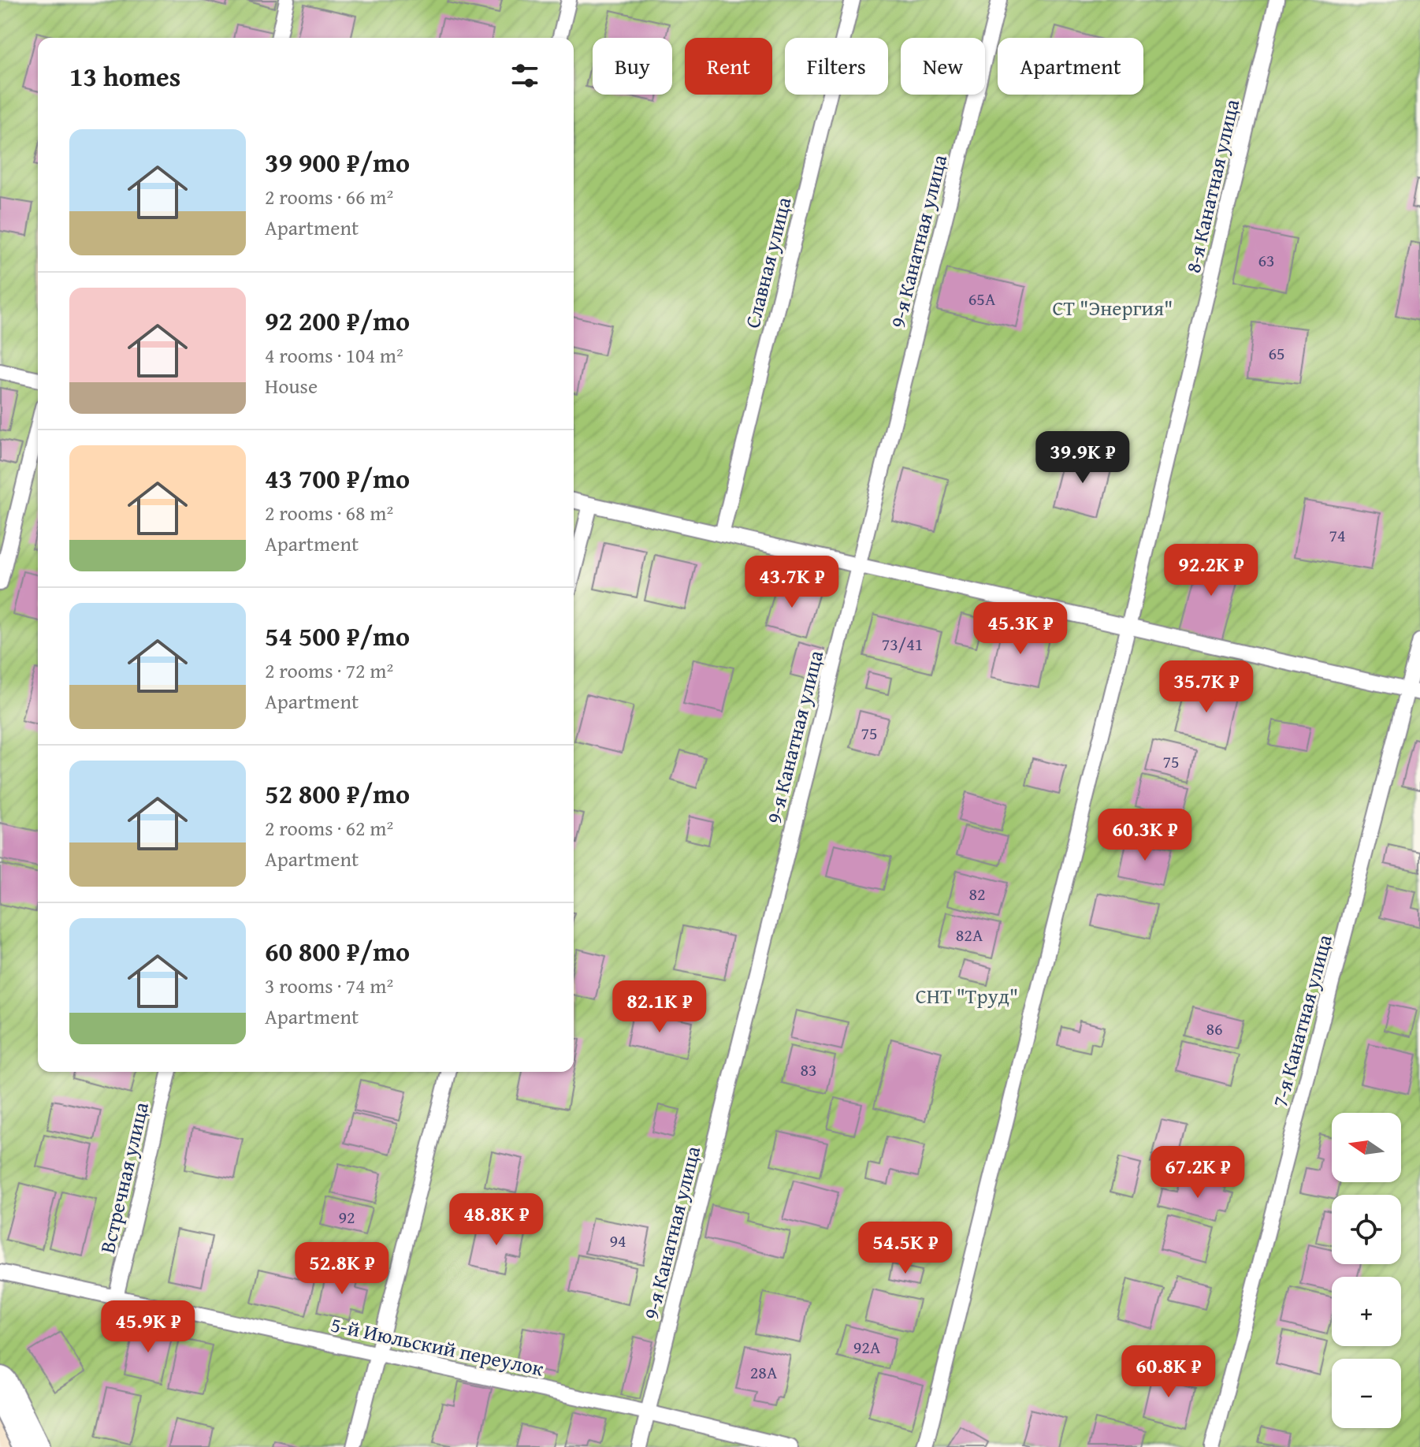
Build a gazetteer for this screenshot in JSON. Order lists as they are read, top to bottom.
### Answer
{
  "streets": {
    "lane": [
      "8-я Канатная улица",
      "9-я Канатная улица",
      "Славная улица",
      "7-я Канатная улица",
      "Встречная улица",
      "5-й Июльский переулок"
    ]
  },
  "crossings": [
    ["9-я Канатная улица", "5-й Июльский переулок"],
    ["Встречная улица", "5-й Июльский переулок"]
  ],
  "parks": ["СТ \"Энергия\"", "СНТ \"Труд\""],
  "house_numbers": [
    "63",
    "65А",
    "65",
    "74",
    "73/41",
    "75",
    "75",
    "82",
    "82А",
    "86",
    "83",
    "92",
    "94",
    "92А",
    "28А"
  ],
  "north": "left",
  "page": {
    "chip": [
      "Buy",
      "Rent",
      "Filters",
      "New",
      "Apartment"
    ],
    "heading": "13 homes",
    "list": [
      {
        "name": "39 900 ₽/mo",
        "note": "2 rooms · 66 m² · Apartment"
      },
      {
        "name": "92 200 ₽/mo",
        "note": "4 rooms · 104 m² · House"
      },
      {
        "name": "43 700 ₽/mo",
        "note": "2 rooms · 68 m² · Apartment"
      },
      {
        "name": "54 500 ₽/mo",
        "note": "2 rooms · 72 m² · Apartment"
      },
      {
        "name": "52 800 ₽/mo",
        "note": "2 rooms · 62 m² · Apartment"
      },
      {
        "name": "60 800 ₽/mo",
        "note": "3 rooms · 74 m² · Apartment"
      }
    ],
    "price": [
      "39.9K ₽",
      "92.2K ₽",
      "43.7K ₽",
      "45.3K ₽",
      "35.7K ₽",
      "60.3K ₽",
      "82.1K ₽",
      "67.2K ₽",
      "48.8K ₽",
      "54.5K ₽",
      "52.8K ₽",
      "45.9K ₽",
      "60.8K ₽"
    ],
    "map_buttons": ["+", "−"]
  }
}
